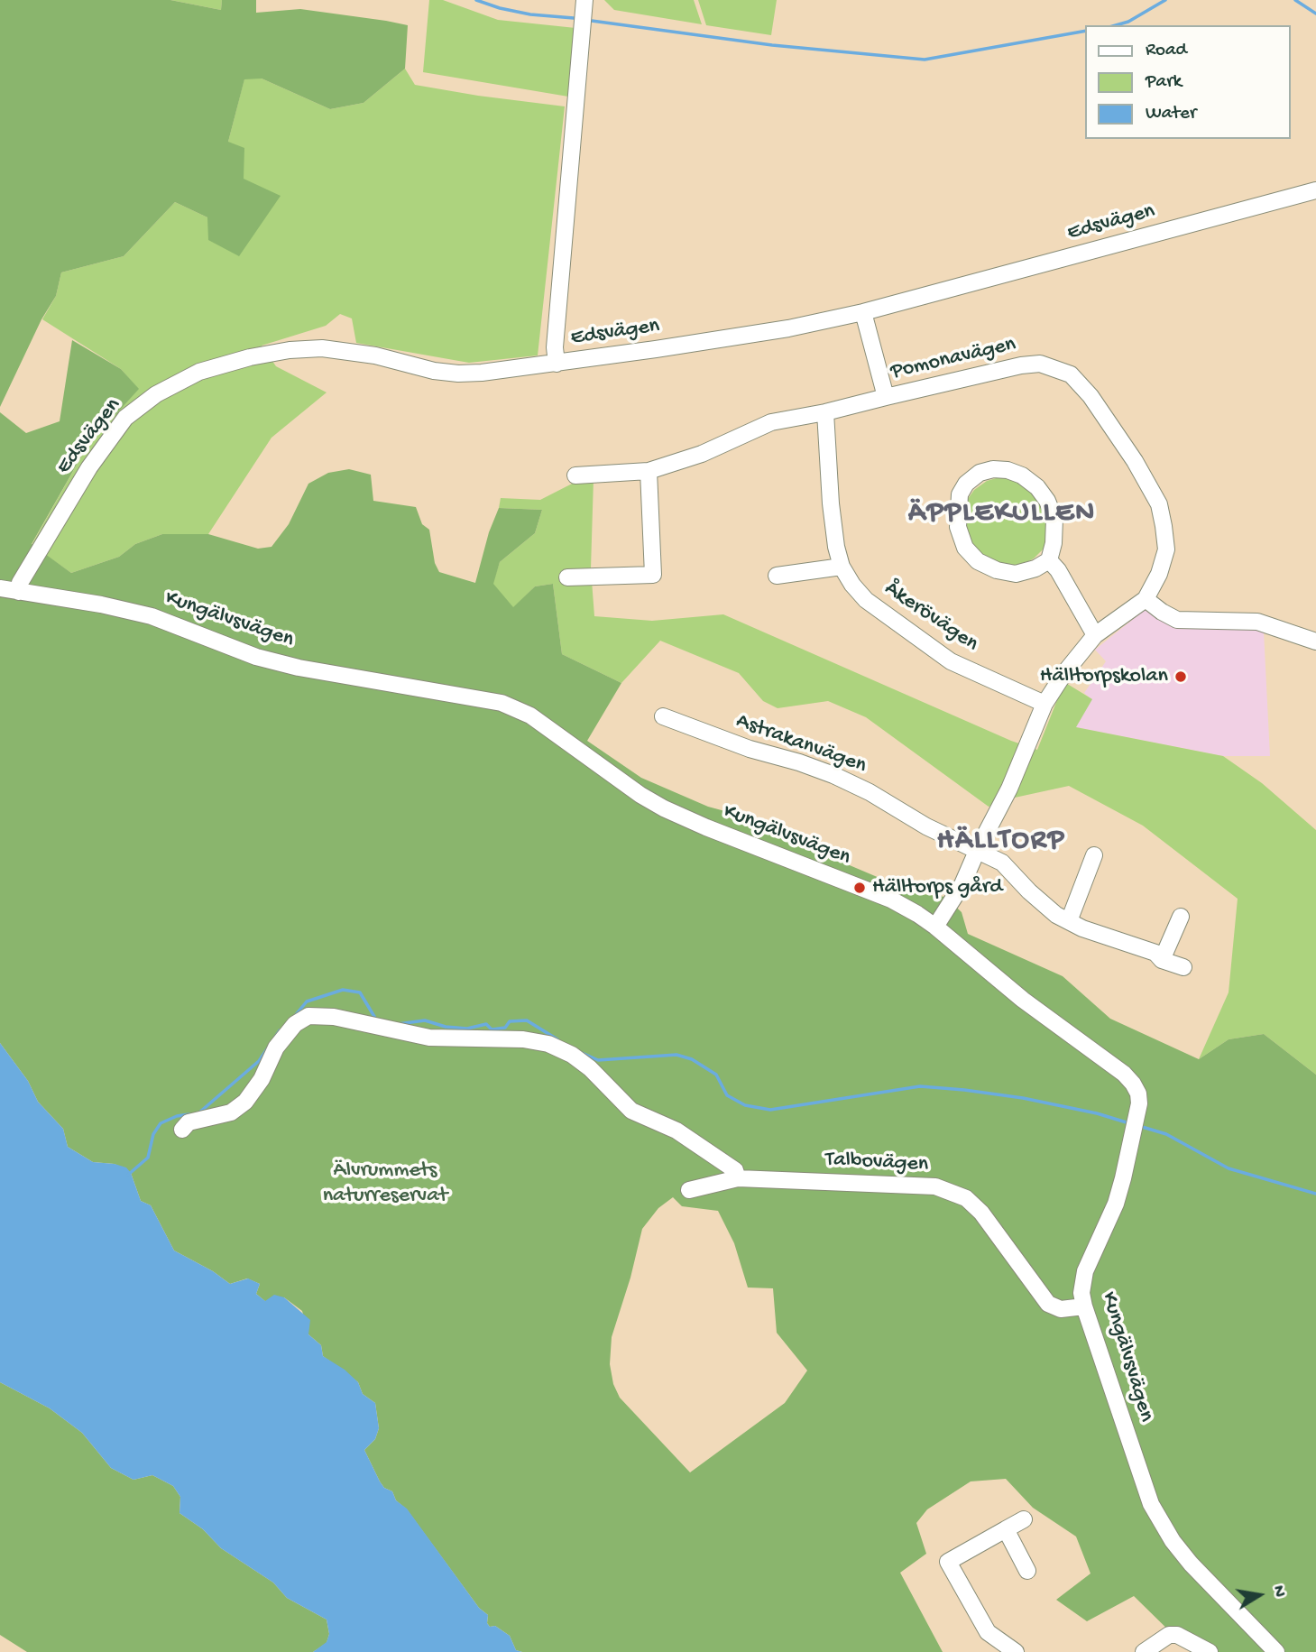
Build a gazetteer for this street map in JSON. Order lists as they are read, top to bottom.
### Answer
{
  "streets": {
    "street": [
      "Edsvägen",
      "Pomonavägen",
      "Åkerövägen",
      "Kungälvsvägen",
      "Astrakanvägen",
      "Talbovägen"
    ]
  },
  "crossings": [
    ["Edsvägen", "Pomonavägen"],
    ["Edsvägen", "Kungälvsvägen"],
    ["Pomonavägen", "Åkerövägen"],
    ["Pomonavägen", "Astrakanvägen"],
    ["Kungälvsvägen", "Talbovägen"]
  ],
  "districts": ["ÄPPLEKULLEN", "HÄLLTORP"],
  "parks": ["Älvrummets naturreservat"],
  "places": ["Hälltorpskolan", "Hälltorps gård"],
  "legend": ["Road", "Park", "Water"],
  "north": "right"
}
